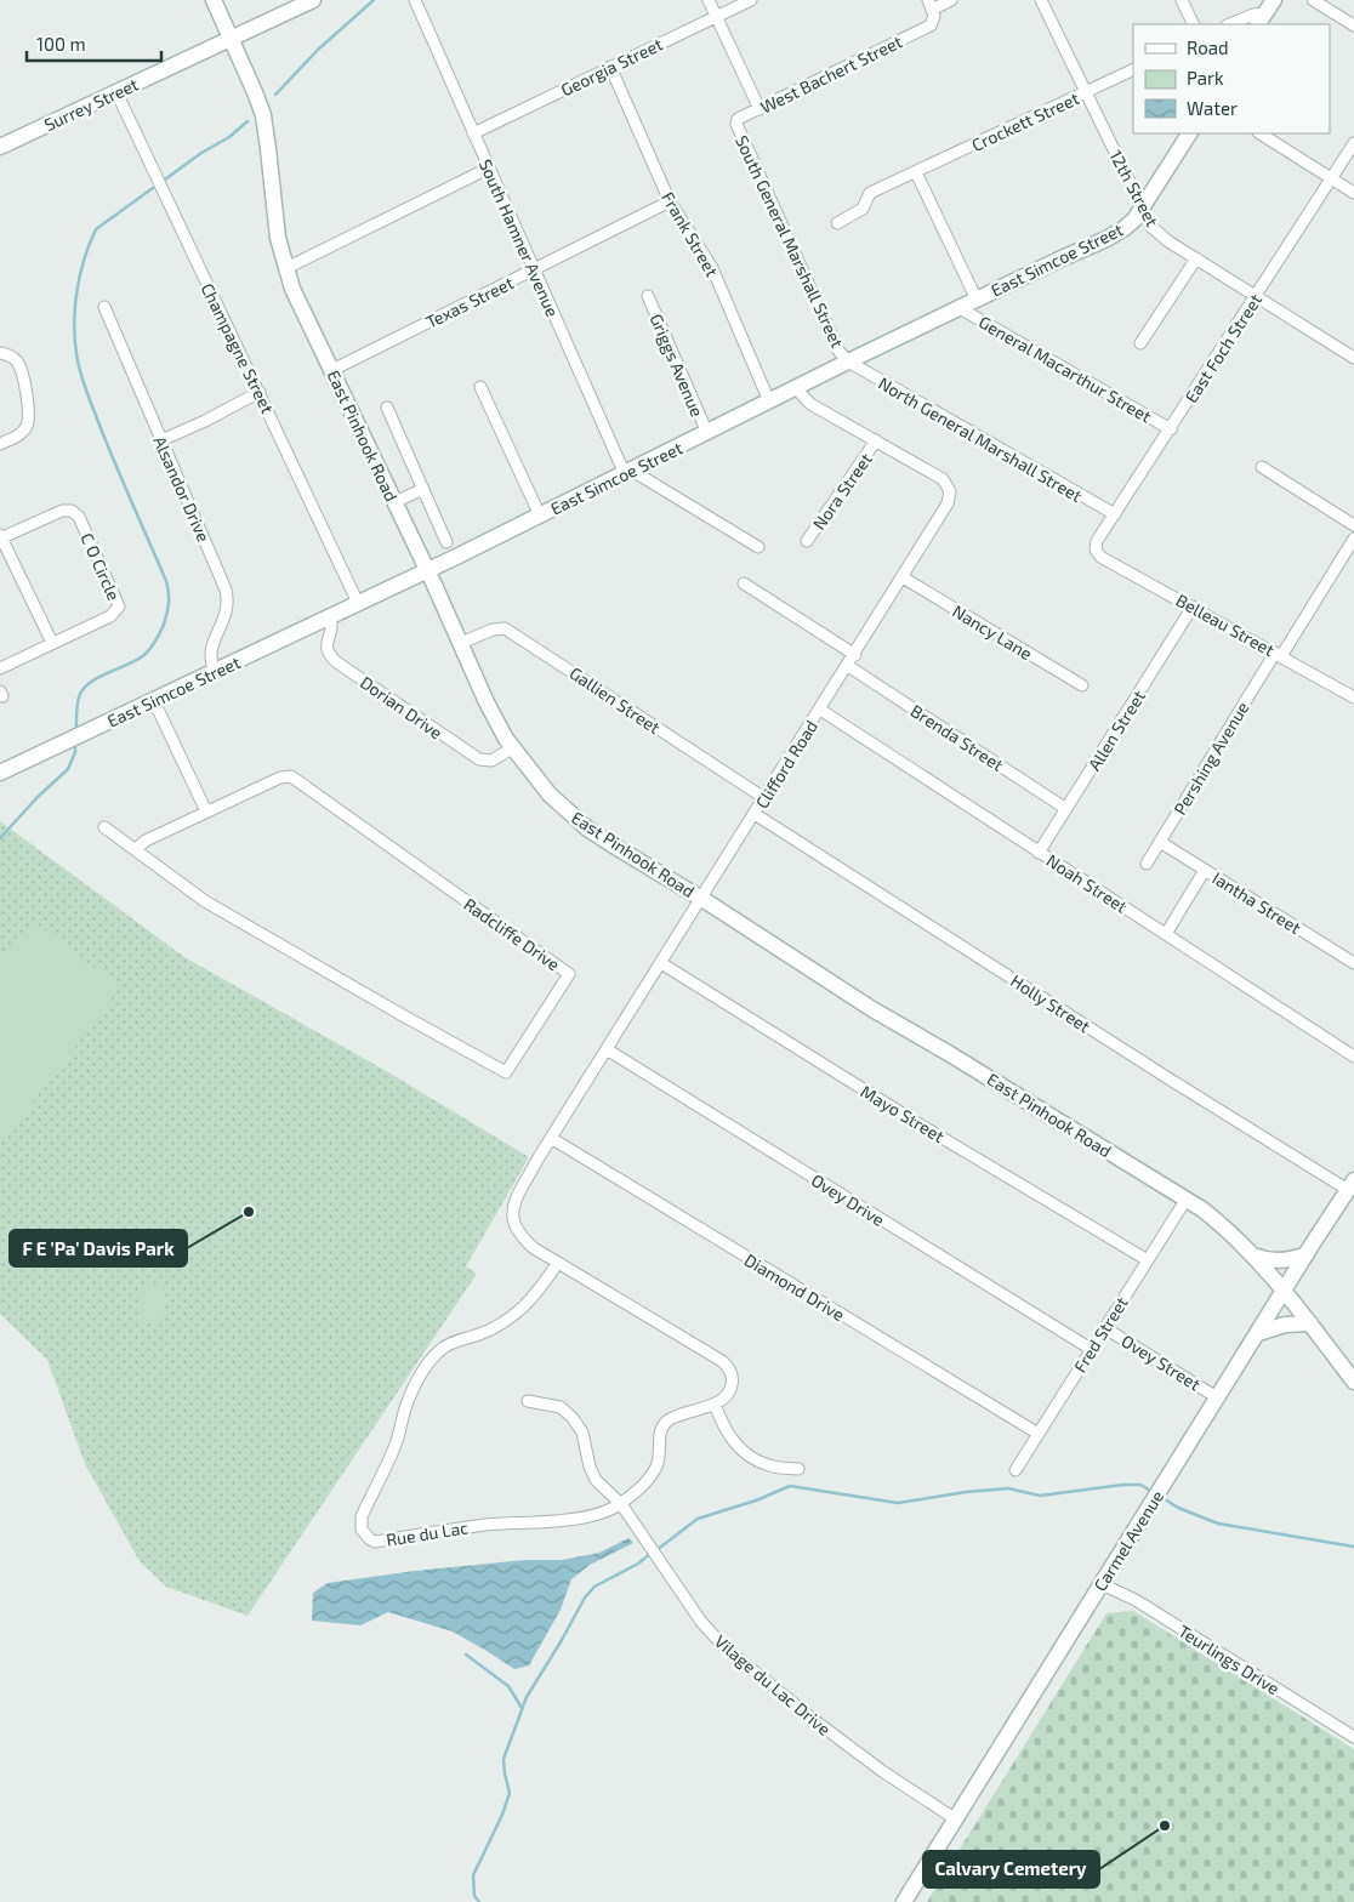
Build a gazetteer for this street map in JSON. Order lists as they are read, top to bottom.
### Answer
{
  "streets": {
    "main road": [
      "Surrey Street",
      "East Simcoe Street",
      "East Pinhook Road",
      "Carmel Avenue"
    ],
    "street": [
      "Georgia Street",
      "West Bachert Street",
      "Crockett Street",
      "12th Street",
      "Frank Street",
      "South Hamner Avenue",
      "South General Marshall Street",
      "Texas Street",
      "Champagne Street",
      "East Foch Street",
      "Griggs Avenue",
      "General Macarthur Street",
      "North General Marshall Street",
      "Alsandor Drive",
      "Nora Street",
      "C O Circle",
      "Belleau Street",
      "Nancy Lane",
      "Gallien Street",
      "Dorian Drive",
      "Allen Street",
      "Brenda Street",
      "Pershing Avenue",
      "Clifford Road",
      "Noah Street",
      "Iantha Street",
      "Radcliffe Drive",
      "Holly Street",
      "Mayo Street",
      "Ovey Drive",
      "Diamond Drive",
      "Fred Street",
      "Ovey Street",
      "Rue du Lac",
      "Teurlings Drive",
      "Vilage du Lac Drive"
    ]
  },
  "crossings": [
    ["Georgia Street", "Frank Street"],
    ["Georgia Street", "South Hamner Avenue"],
    ["West Bachert Street", "South General Marshall Street"],
    ["Surrey Street", "Champagne Street"],
    ["Surrey Street", "East Pinhook Road"],
    ["Crockett Street", "12th Street"],
    ["Crockett Street", "General Macarthur Street"],
    ["12th Street", "East Simcoe Street"],
    ["12th Street", "East Foch Street"],
    ["Frank Street", "East Simcoe Street"],
    ["Frank Street", "Texas Street"],
    ["South Hamner Avenue", "East Simcoe Street"],
    ["South Hamner Avenue", "Texas Street"],
    ["South General Marshall Street", "East Simcoe Street"],
    ["South General Marshall Street", "North General Marshall Street"],
    ["East Simcoe Street", "Champagne Street"],
    ["East Simcoe Street", "Griggs Avenue"],
    ["East Simcoe Street", "General Macarthur Street"],
    ["East Simcoe Street", "East Pinhook Road"],
    ["East Simcoe Street", "North General Marshall Street"],
    ["East Simcoe Street", "Alsandor Drive"],
    ["East Simcoe Street", "Dorian Drive"],
    ["East Simcoe Street", "Clifford Road"],
    ["Texas Street", "East Pinhook Road"],
    ["East Foch Street", "General Macarthur Street"],
    ["East Foch Street", "North General Marshall Street"],
    ["East Foch Street", "Belleau Street"],
    ["East Pinhook Road", "Gallien Street"],
    ["East Pinhook Road", "Dorian Drive"],
    ["East Pinhook Road", "Clifford Road"],
    ["East Pinhook Road", "Fred Street"],
    ["East Pinhook Road", "Carmel Avenue"],
    ["Nora Street", "Clifford Road"],
    ["Belleau Street", "Allen Street"],
    ["Belleau Street", "Pershing Avenue"],
    ["Nancy Lane", "Clifford Road"],
    ["Gallien Street", "Clifford Road"],
    ["Allen Street", "Brenda Street"],
    ["Allen Street", "Noah Street"],
    ["Brenda Street", "Clifford Road"],
    ["Pershing Avenue", "Iantha Street"],
    ["Clifford Road", "Noah Street"],
    ["Clifford Road", "Holly Street"],
    ["Clifford Road", "Mayo Street"],
    ["Clifford Road", "Ovey Drive"],
    ["Clifford Road", "Diamond Drive"],
    ["Clifford Road", "Rue du Lac"],
    ["Holly Street", "Carmel Avenue"],
    ["Mayo Street", "Fred Street"],
    ["Ovey Drive", "Fred Street"],
    ["Diamond Drive", "Fred Street"],
    ["Fred Street", "Ovey Street"],
    ["Ovey Street", "Carmel Avenue"],
    ["Rue du Lac", "Vilage du Lac Drive"],
    ["Carmel Avenue", "Teurlings Drive"],
    ["Carmel Avenue", "Vilage du Lac Drive"]
  ],
  "places": ["F E 'Pa' Davis Park", "Calvary Cemetery"],
  "legend": ["Road", "Park", "Water"],
  "scale_bar": "100 m"
}
